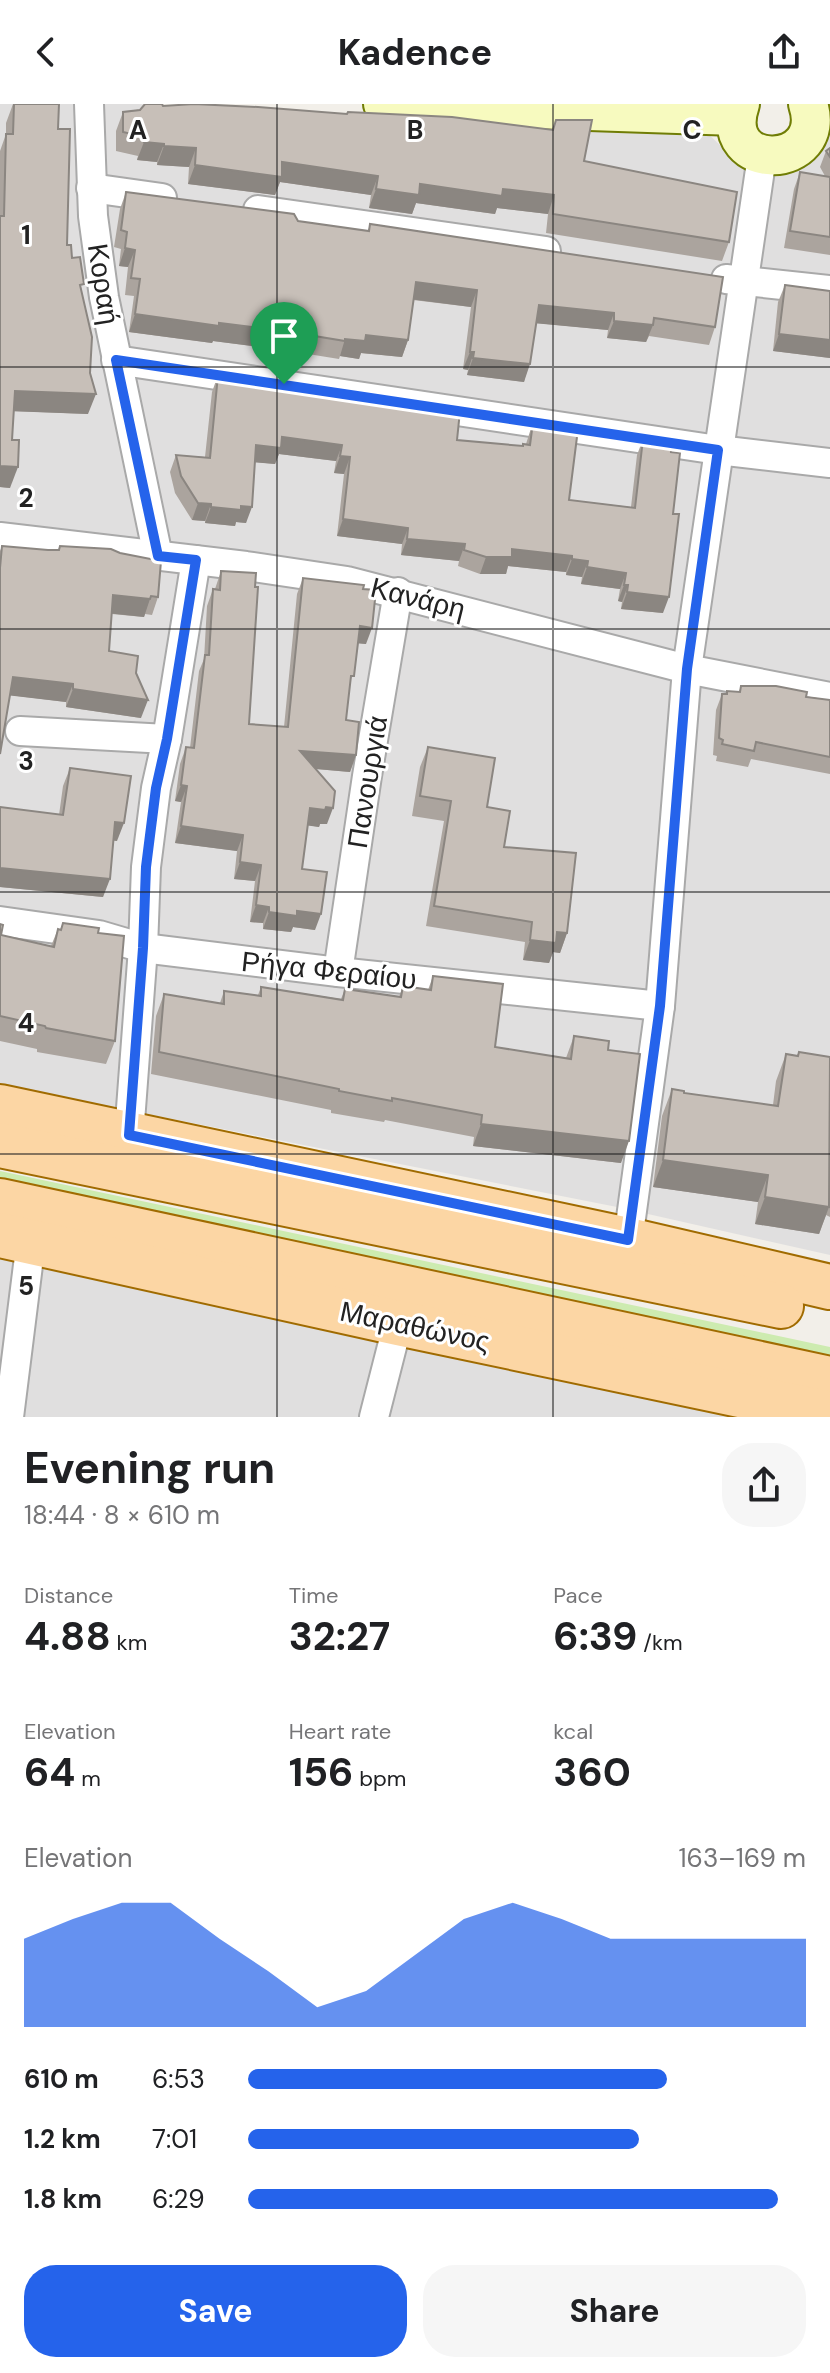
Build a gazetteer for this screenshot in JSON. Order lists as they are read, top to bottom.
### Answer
{
  "streets": {
    "main road": ["Μαραθώνος"],
    "street": [
      "Κοραή",
      "Κανάρη",
      "Πανουργιά",
      "Ρήγα Φεραίου"
    ]
  },
  "crossings": [
    ["Κοραή", "Κανάρη"],
    ["Κανάρη", "Πανουργιά"],
    ["Πανουργιά", "Ρήγα Φεραίου"]
  ],
  "page": {
    "header": "Kadence",
    "heading": ["Evening run", "18:44 · 8 × 610 m"],
    "stats": [
      ["Distance", "4.88 km"],
      ["Time", "32:27"],
      ["Pace", "6:39 /km"],
      ["Elevation", "64 m"],
      ["Heart rate", "156 bpm"],
      ["kcal", "360"]
    ],
    "chart": ["Elevation", "163–169 m"],
    "list": [
      {
        "name": "610 m",
        "note": "6:53"
      },
      {
        "name": "1.2 km",
        "note": "7:01"
      },
      {
        "name": "1.8 km",
        "note": "6:29"
      }
    ],
    "buttons": ["Save", "Share"]
  },
  "grid": {
    "columns": ["A", "B", "C"],
    "rows": [
      "1",
      "2",
      "3",
      "4",
      "5"
    ]
  }
}
